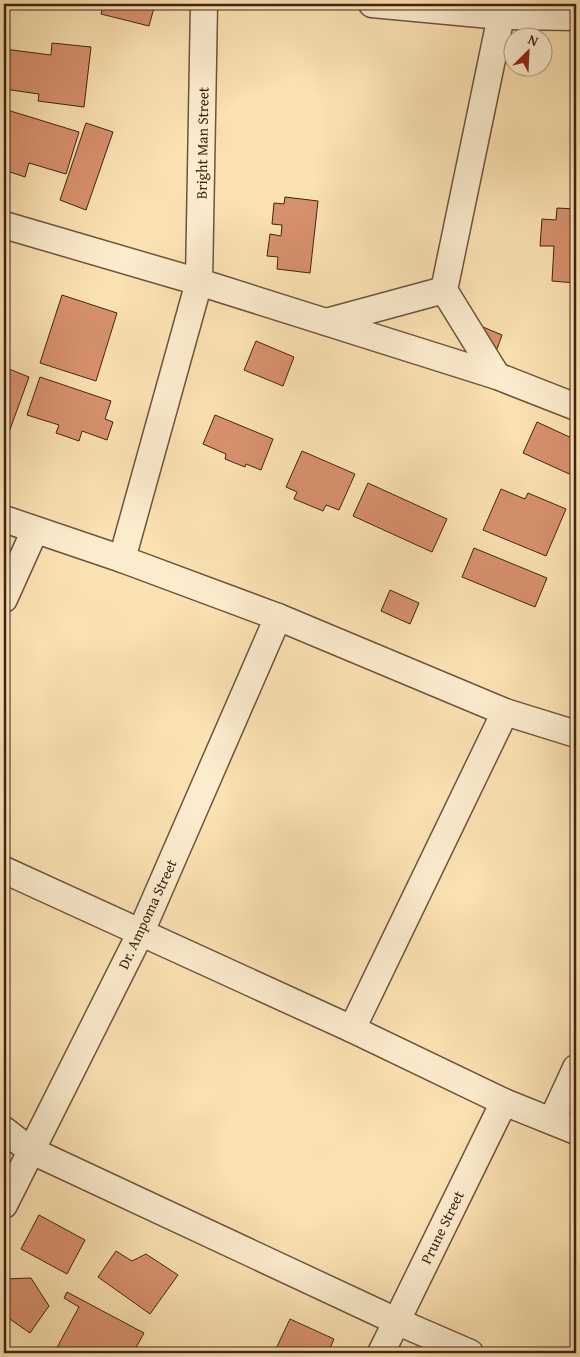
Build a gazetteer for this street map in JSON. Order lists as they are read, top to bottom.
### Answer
{
  "streets": {
    "street": ["Bright Man Street", "Dr. Ampoma Street", "Prune Street"]
  },
  "north": "top right"
}
